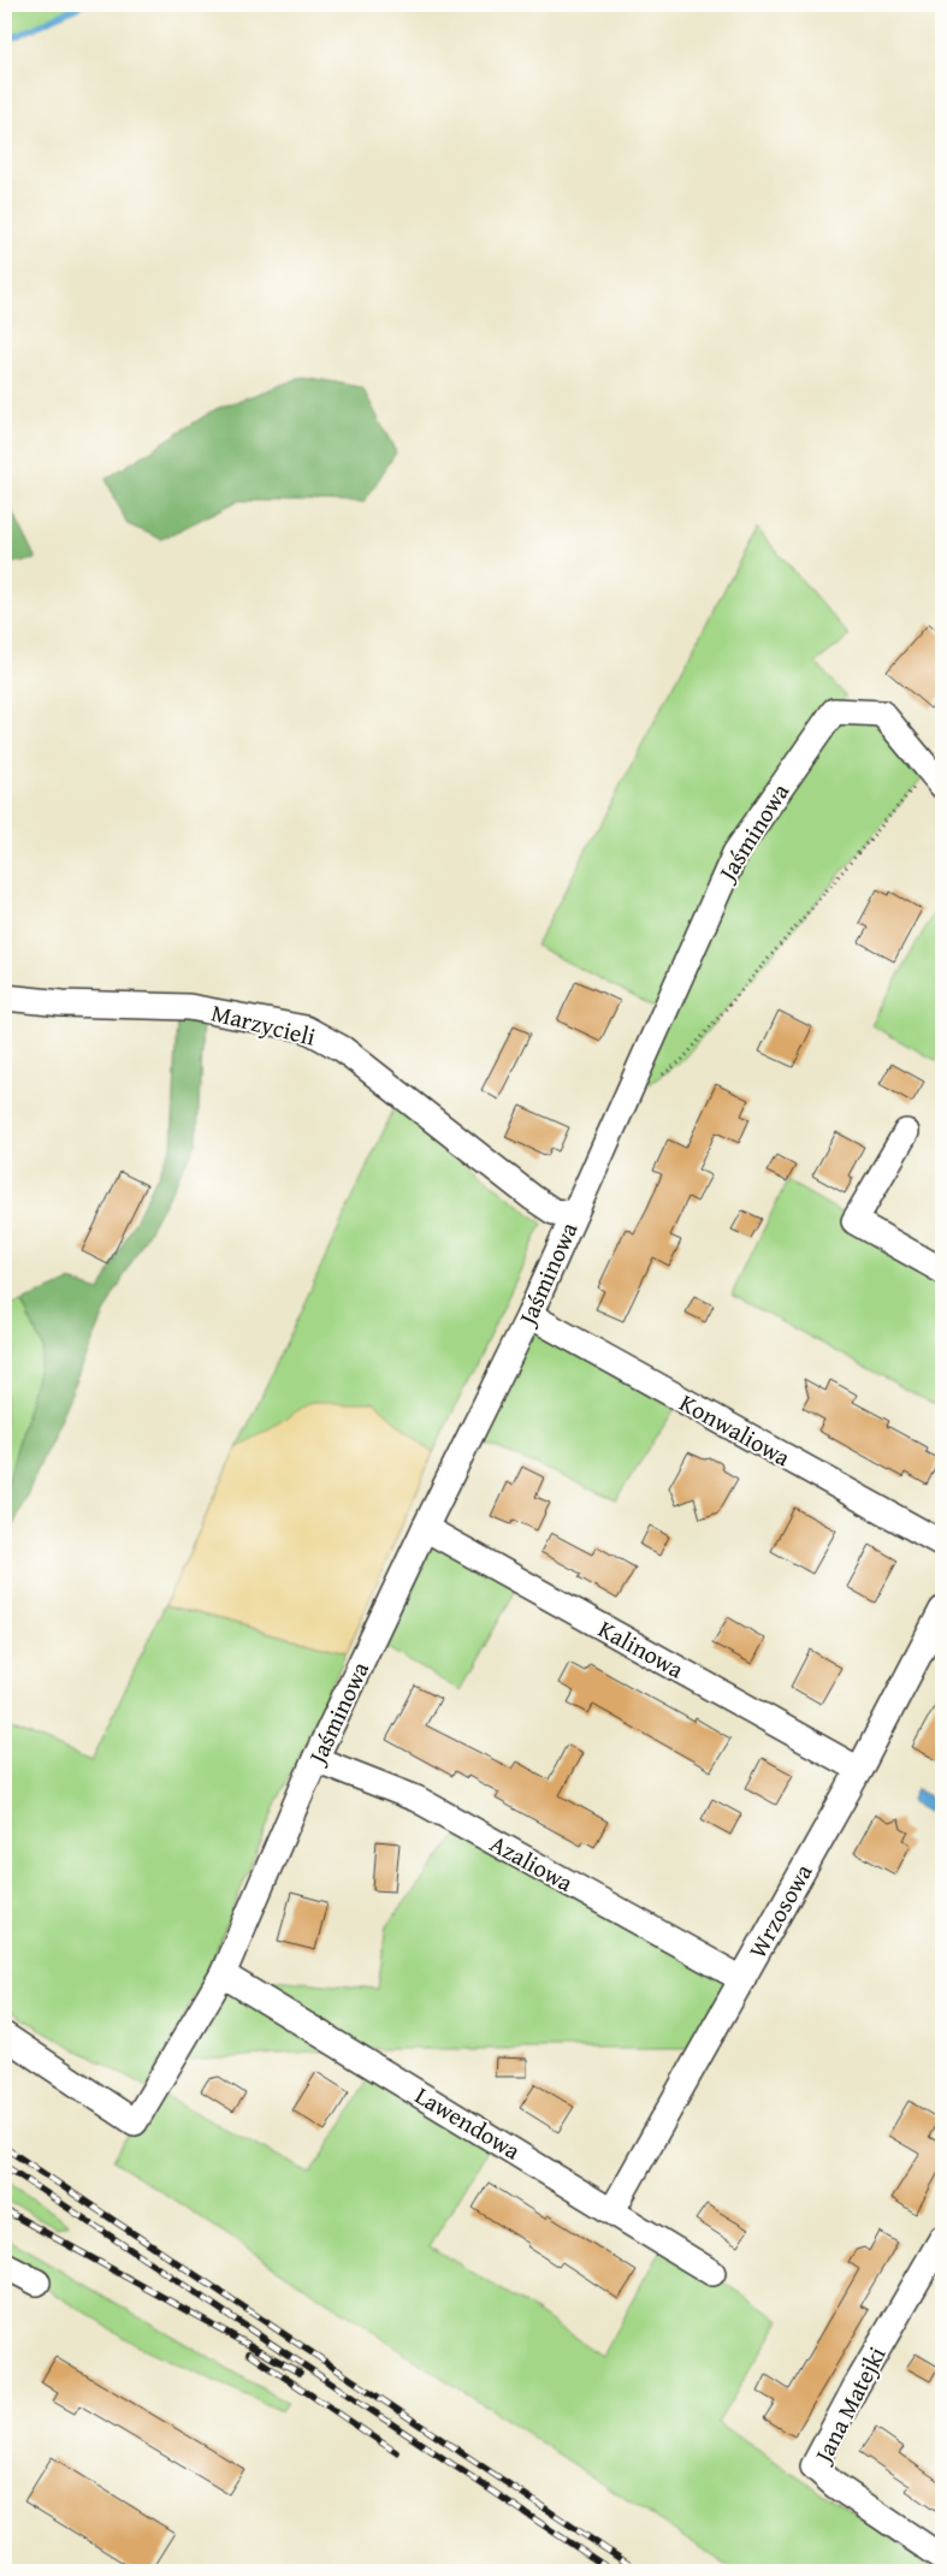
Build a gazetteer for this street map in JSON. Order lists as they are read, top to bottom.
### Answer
{
  "streets": {
    "street": [
      "Jaśminowa",
      "Marzycieli",
      "Konwaliowa",
      "Kalinowa",
      "Azaliowa",
      "Wrzosowa",
      "Lawendowa",
      "Jana Matejki"
    ]
  },
  "crossings": [
    ["Jaśminowa", "Marzycieli"],
    ["Jaśminowa", "Konwaliowa"],
    ["Jaśminowa", "Kalinowa"],
    ["Jaśminowa", "Azaliowa"],
    ["Jaśminowa", "Lawendowa"],
    ["Kalinowa", "Wrzosowa"],
    ["Azaliowa", "Wrzosowa"],
    ["Wrzosowa", "Lawendowa"]
  ]
}
